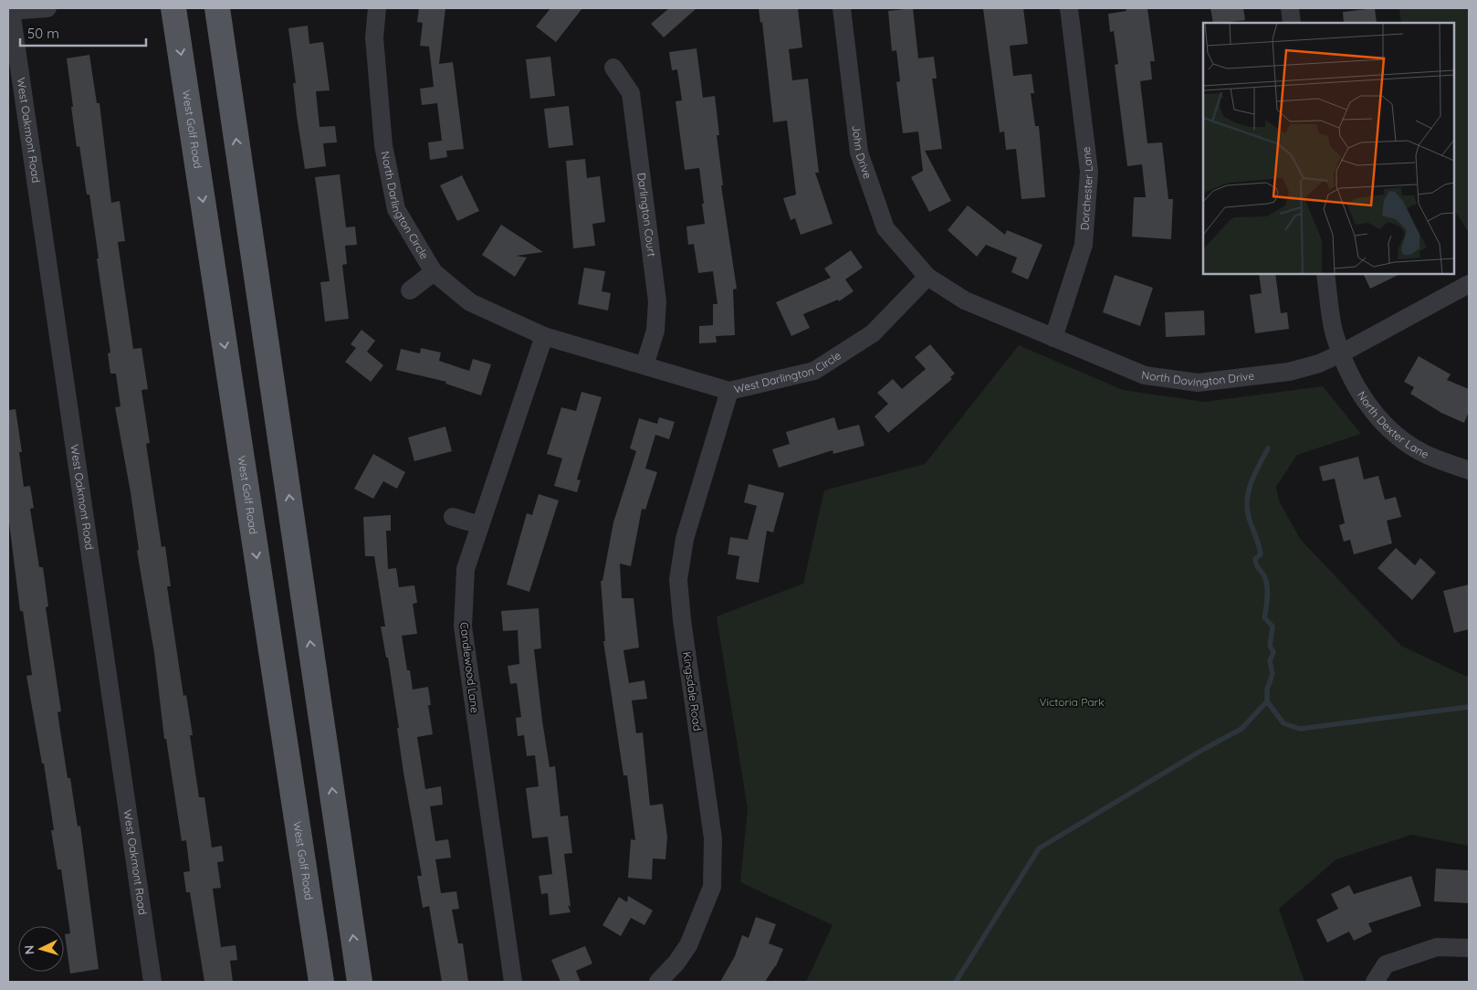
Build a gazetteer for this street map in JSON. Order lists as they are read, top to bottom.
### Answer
{
  "streets": {
    "main road": ["West Golf Road"],
    "street": [
      "West Oakmont Road",
      "John Drive",
      "Dorchester Lane",
      "North Darlington Circle",
      "Darlington Court",
      "West Darlington Circle",
      "North Dovington Drive",
      "North Dexter Lane",
      "Candlewood Lane",
      "Kingsdale Road"
    ]
  },
  "crossings": [
    ["John Drive", "West Darlington Circle"],
    ["John Drive", "North Dovington Drive"],
    ["Dorchester Lane", "North Dovington Drive"],
    ["North Darlington Circle", "West Darlington Circle"],
    ["North Darlington Circle", "Candlewood Lane"],
    ["Darlington Court", "West Darlington Circle"],
    ["West Darlington Circle", "North Dovington Drive"],
    ["West Darlington Circle", "Candlewood Lane"],
    ["West Darlington Circle", "Kingsdale Road"],
    ["North Dovington Drive", "North Dexter Lane"]
  ],
  "parks": ["Victoria Park"],
  "scale_bar": "50 m",
  "north": "left"
}
